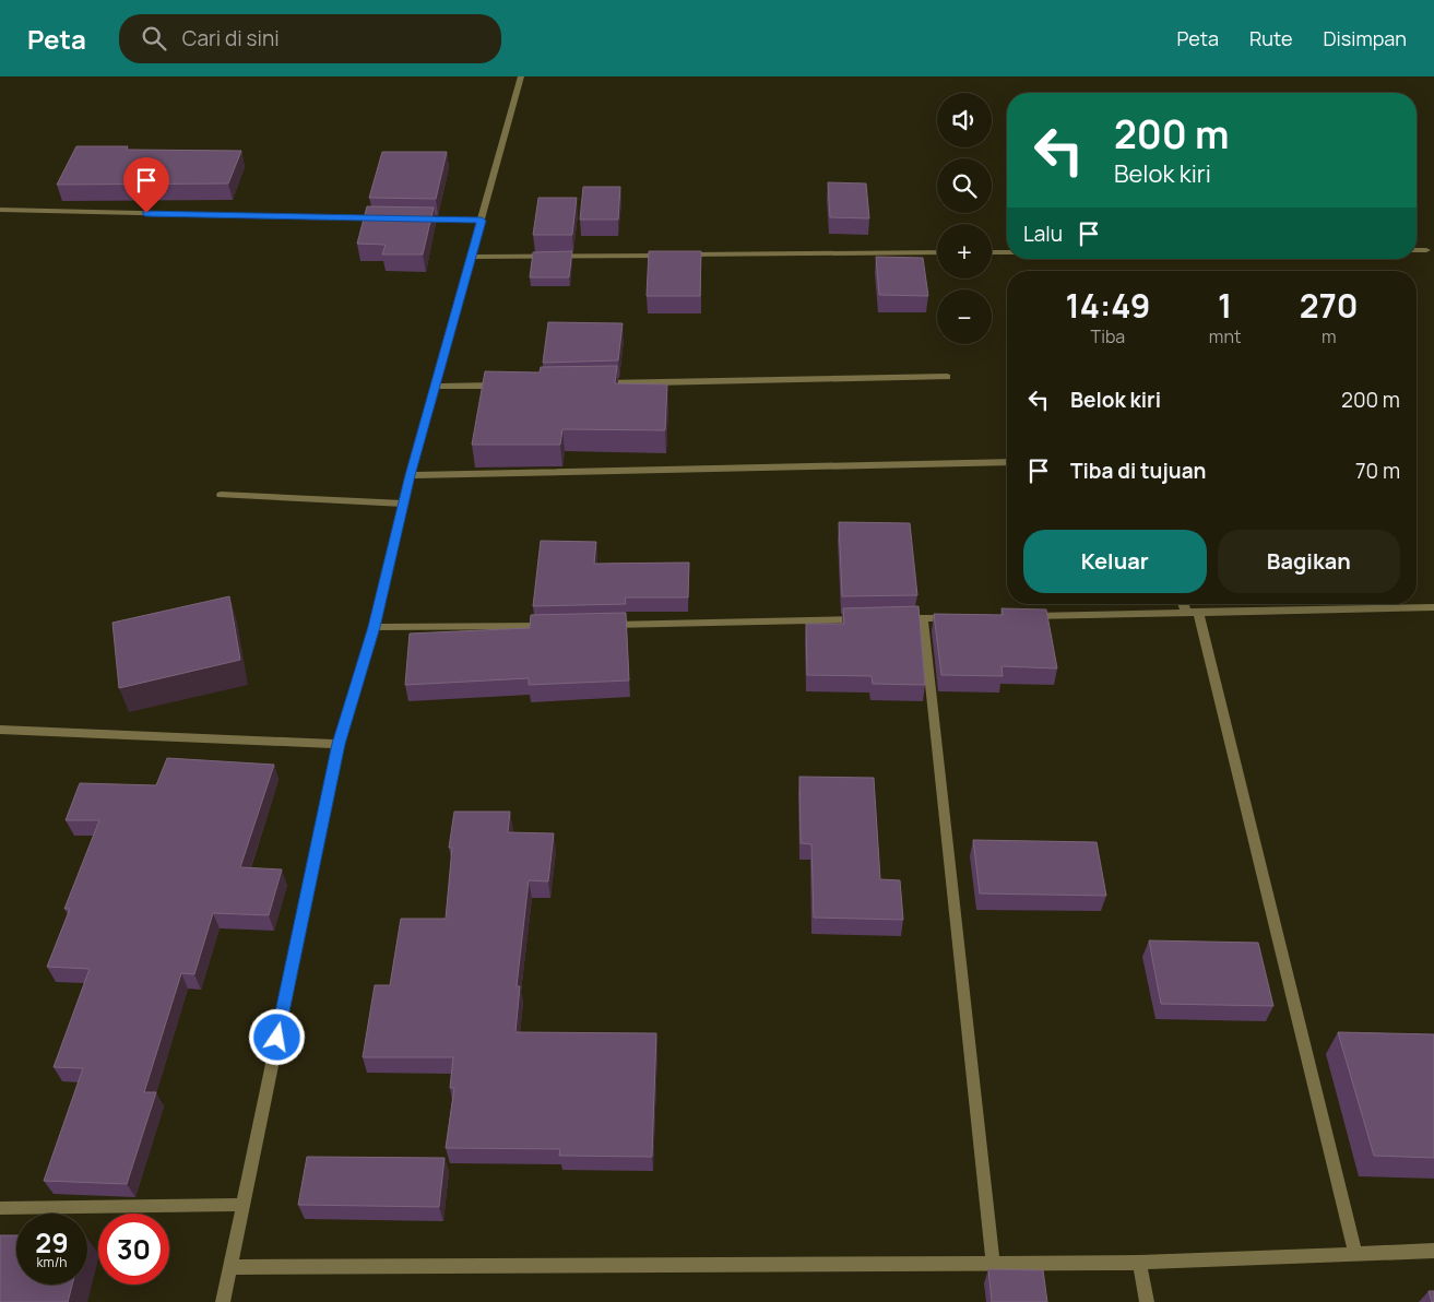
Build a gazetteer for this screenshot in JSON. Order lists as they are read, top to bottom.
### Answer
{
  "page": {
    "header": "Peta",
    "search": "Cari di sini",
    "nav": ["Peta", "Rute", "Disimpan"],
    "map_buttons": ["+", "−"],
    "turn": ["200 m", "Belok kiri"],
    "then": "Lalu",
    "eta": [
      "14:49",
      "Tiba",
      "1",
      "mnt",
      "270",
      "m"
    ],
    "list": [
      {
        "name": "Belok kiri",
        "value": "200 m"
      },
      {
        "name": "Tiba di tujuan",
        "value": "70 m"
      }
    ],
    "buttons": ["Keluar", "Bagikan"],
    "speed": "29 km/h",
    "limit": "30"
  }
}
